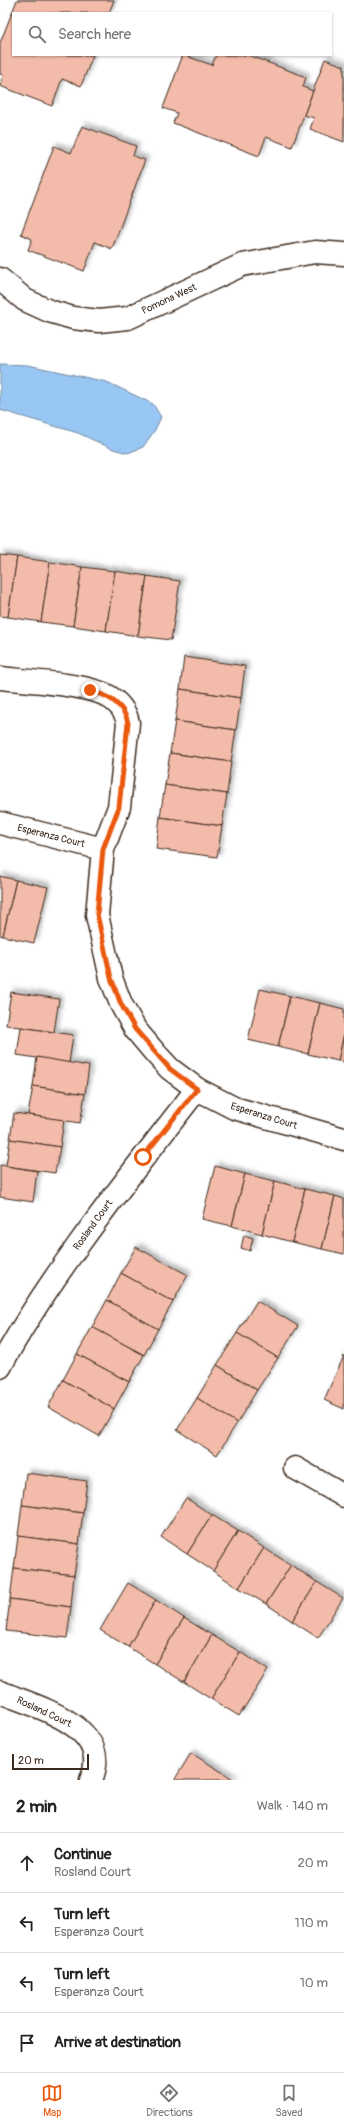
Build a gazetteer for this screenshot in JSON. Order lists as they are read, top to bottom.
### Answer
{
  "streets": {
    "street": ["Pomona West", "Esperanza Court", "Rosland Court"]
  },
  "crossings": [
    ["Esperanza Court", "Rosland Court"]
  ],
  "scale_bar": "20 m",
  "page": {
    "search": "Search here",
    "scale": "20 m",
    "heading": ["2 min", "Walk · 140 m"],
    "list": [
      ["Continue", "Rosland Court", "20 m"],
      ["Turn left", "Esperanza Court", "110 m"],
      ["Turn left", "Esperanza Court", "10 m"],
      "Arrive at destination"
    ],
    "nav": ["Map", "Directions", "Saved"]
  }
}
